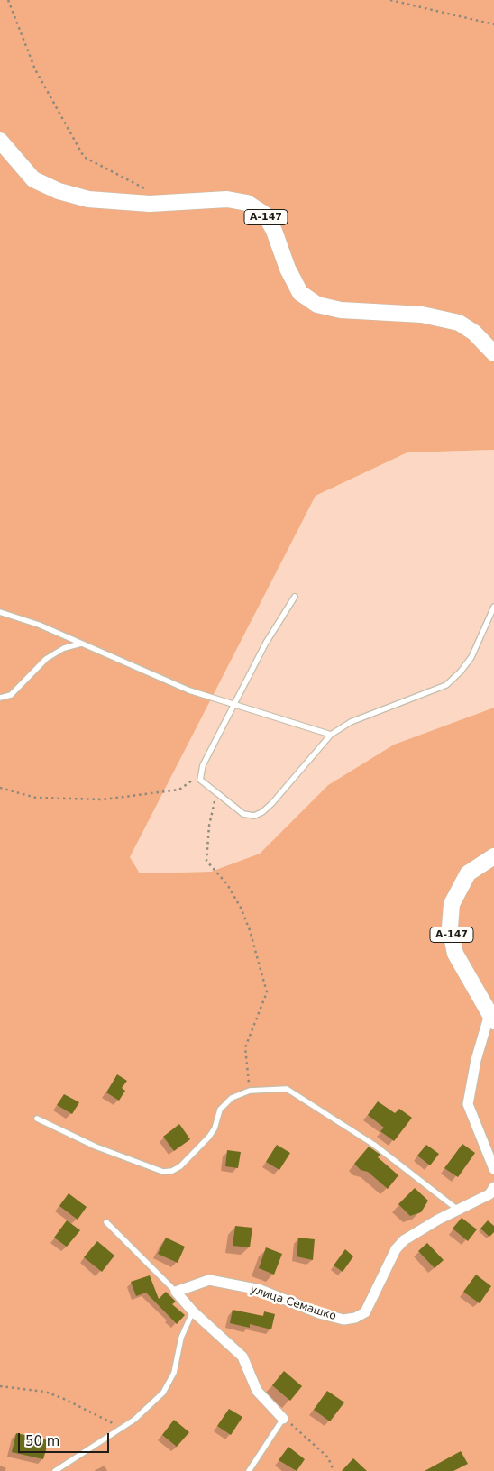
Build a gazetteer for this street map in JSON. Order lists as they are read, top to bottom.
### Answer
{
  "streets": {
    "highway": ["А-147"],
    "street": ["улица Семашко"]
  },
  "scale_bar": "50 m"
}
